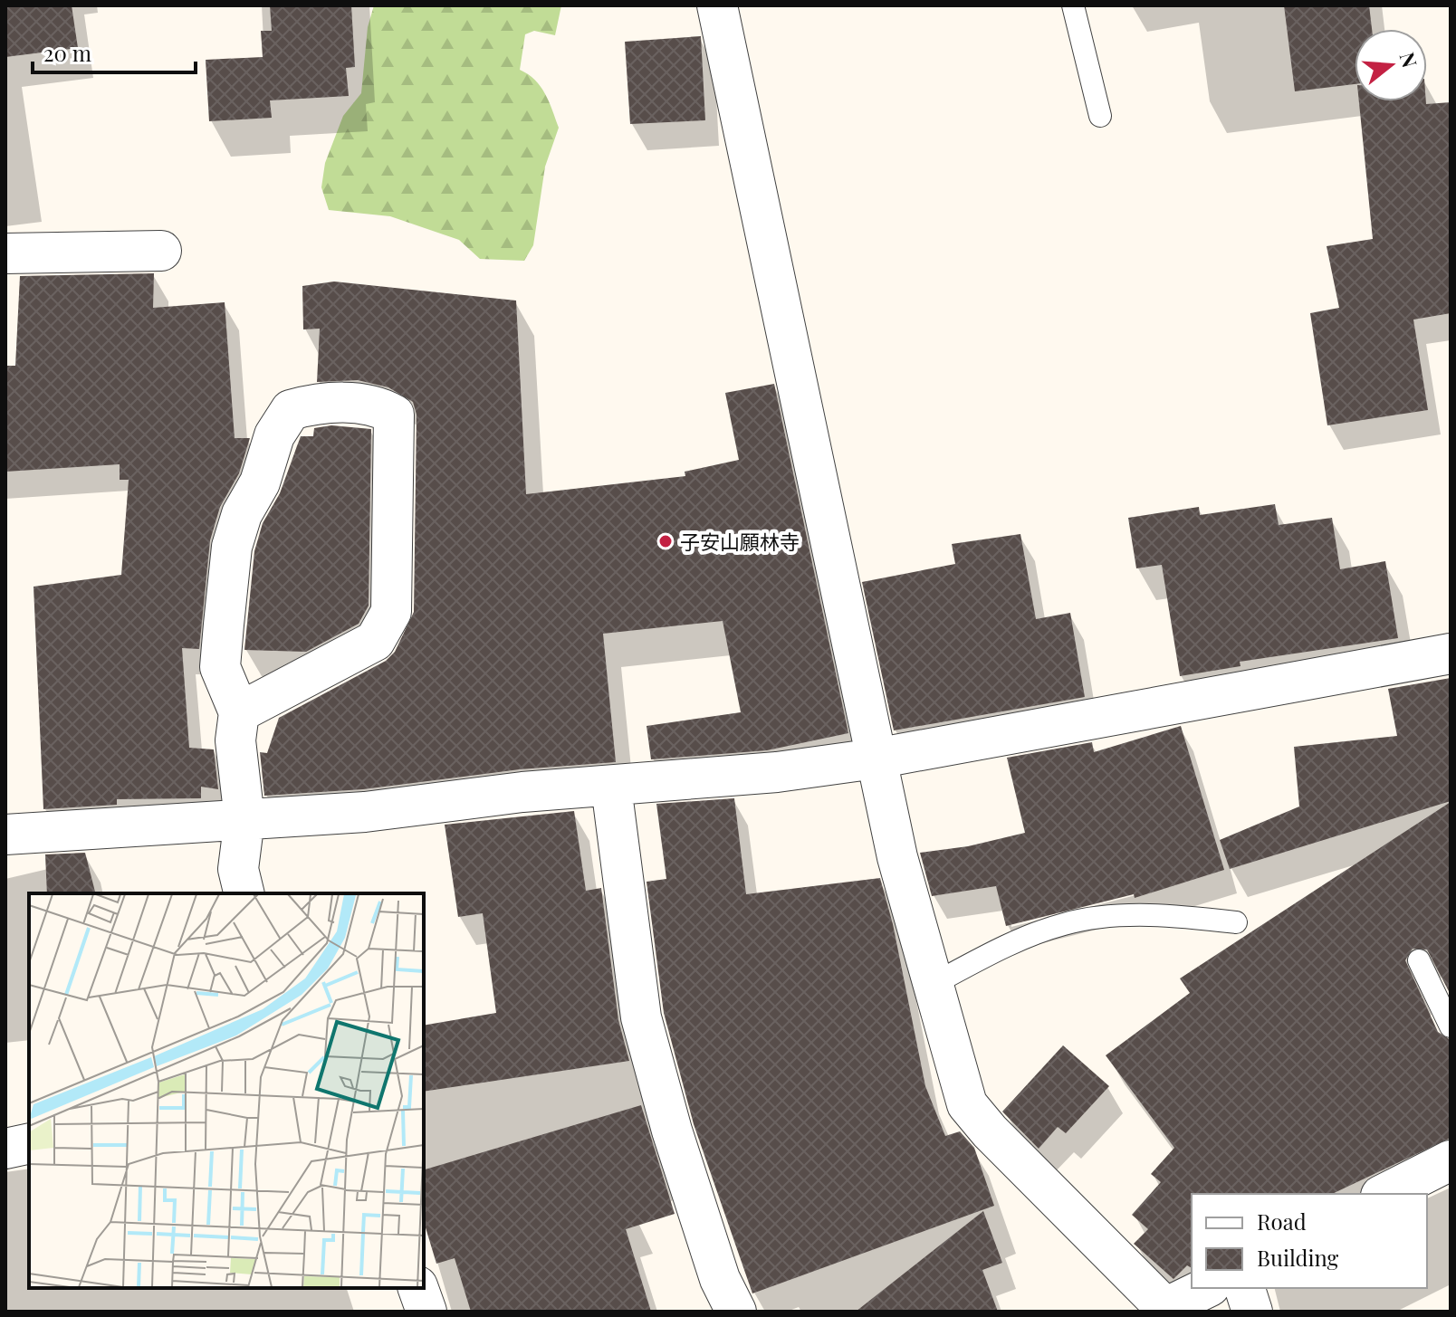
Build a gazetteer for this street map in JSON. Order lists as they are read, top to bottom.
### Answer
{
  "places": ["子安山願林寺"],
  "legend": ["Road", "Building"],
  "scale_bar": "20 m",
  "north": "right"
}
